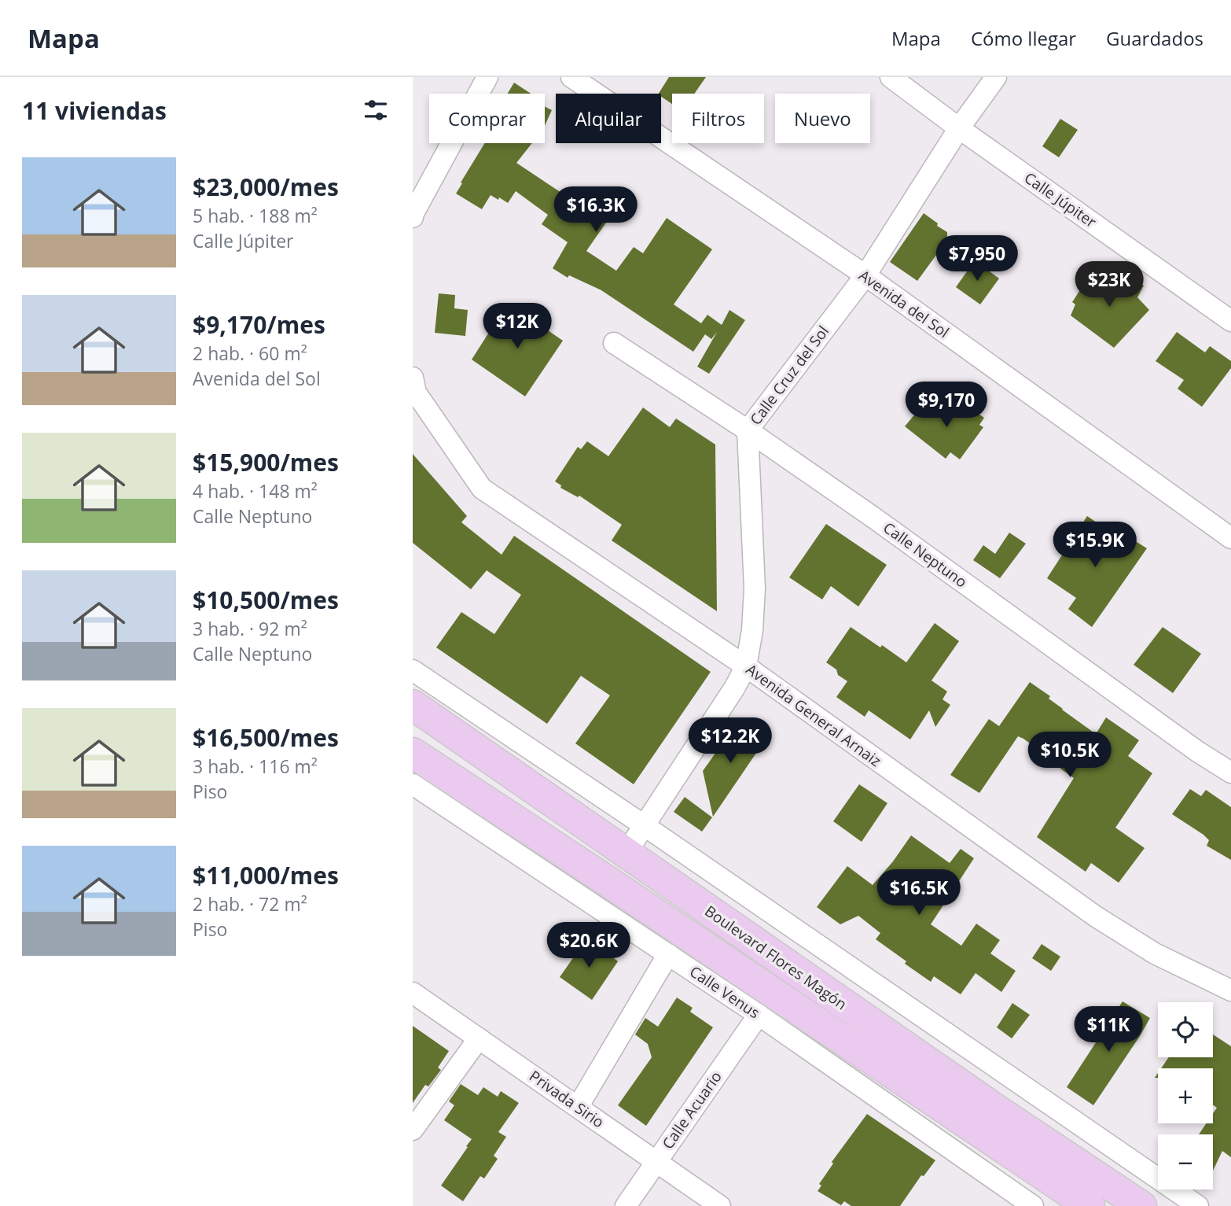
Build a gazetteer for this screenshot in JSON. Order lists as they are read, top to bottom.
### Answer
{
  "streets": {
    "main road": ["Boulevard Flores Magón"],
    "street": [
      "Calle Júpiter",
      "Avenida del Sol",
      "Calle Cruz del Sol",
      "Calle Neptuno",
      "Avenida General Arnaiz",
      "Calle Venus",
      "Privada Sirio",
      "Calle Acuario"
    ]
  },
  "crossings": [
    ["Calle Júpiter", "Calle Cruz del Sol"],
    ["Avenida del Sol", "Calle Cruz del Sol"],
    ["Calle Cruz del Sol", "Calle Neptuno"],
    ["Calle Cruz del Sol", "Avenida General Arnaiz"],
    ["Calle Cruz del Sol", "Boulevard Flores Magón"],
    ["Calle Venus", "Calle Acuario"],
    ["Privada Sirio", "Calle Acuario"]
  ],
  "page": {
    "header": "Mapa",
    "nav": ["Mapa", "Cómo llegar", "Guardados"],
    "heading": "11 viviendas",
    "chip": [
      "Comprar",
      "Alquilar",
      "Filtros",
      "Nuevo"
    ],
    "list": [
      {
        "name": "$23,000/mes",
        "note": "5 hab. · 188 m² · Calle Júpiter"
      },
      {
        "name": "$9,170/mes",
        "note": "2 hab. · 60 m² · Avenida del Sol"
      },
      {
        "name": "$15,900/mes",
        "note": "4 hab. · 148 m² · Calle Neptuno"
      },
      {
        "name": "$10,500/mes",
        "note": "3 hab. · 92 m² · Calle Neptuno"
      },
      {
        "name": "$16,500/mes",
        "note": "3 hab. · 116 m² · Piso"
      },
      {
        "name": "$11,000/mes",
        "note": "2 hab. · 72 m² · Piso"
      }
    ],
    "price": [
      "$16.3K",
      "$7,950",
      "$23K",
      "$12K",
      "$9,170",
      "$15.9K",
      "$12.2K",
      "$10.5K",
      "$16.5K",
      "$20.6K",
      "$11K"
    ],
    "map_buttons": ["+", "−"]
  }
}
